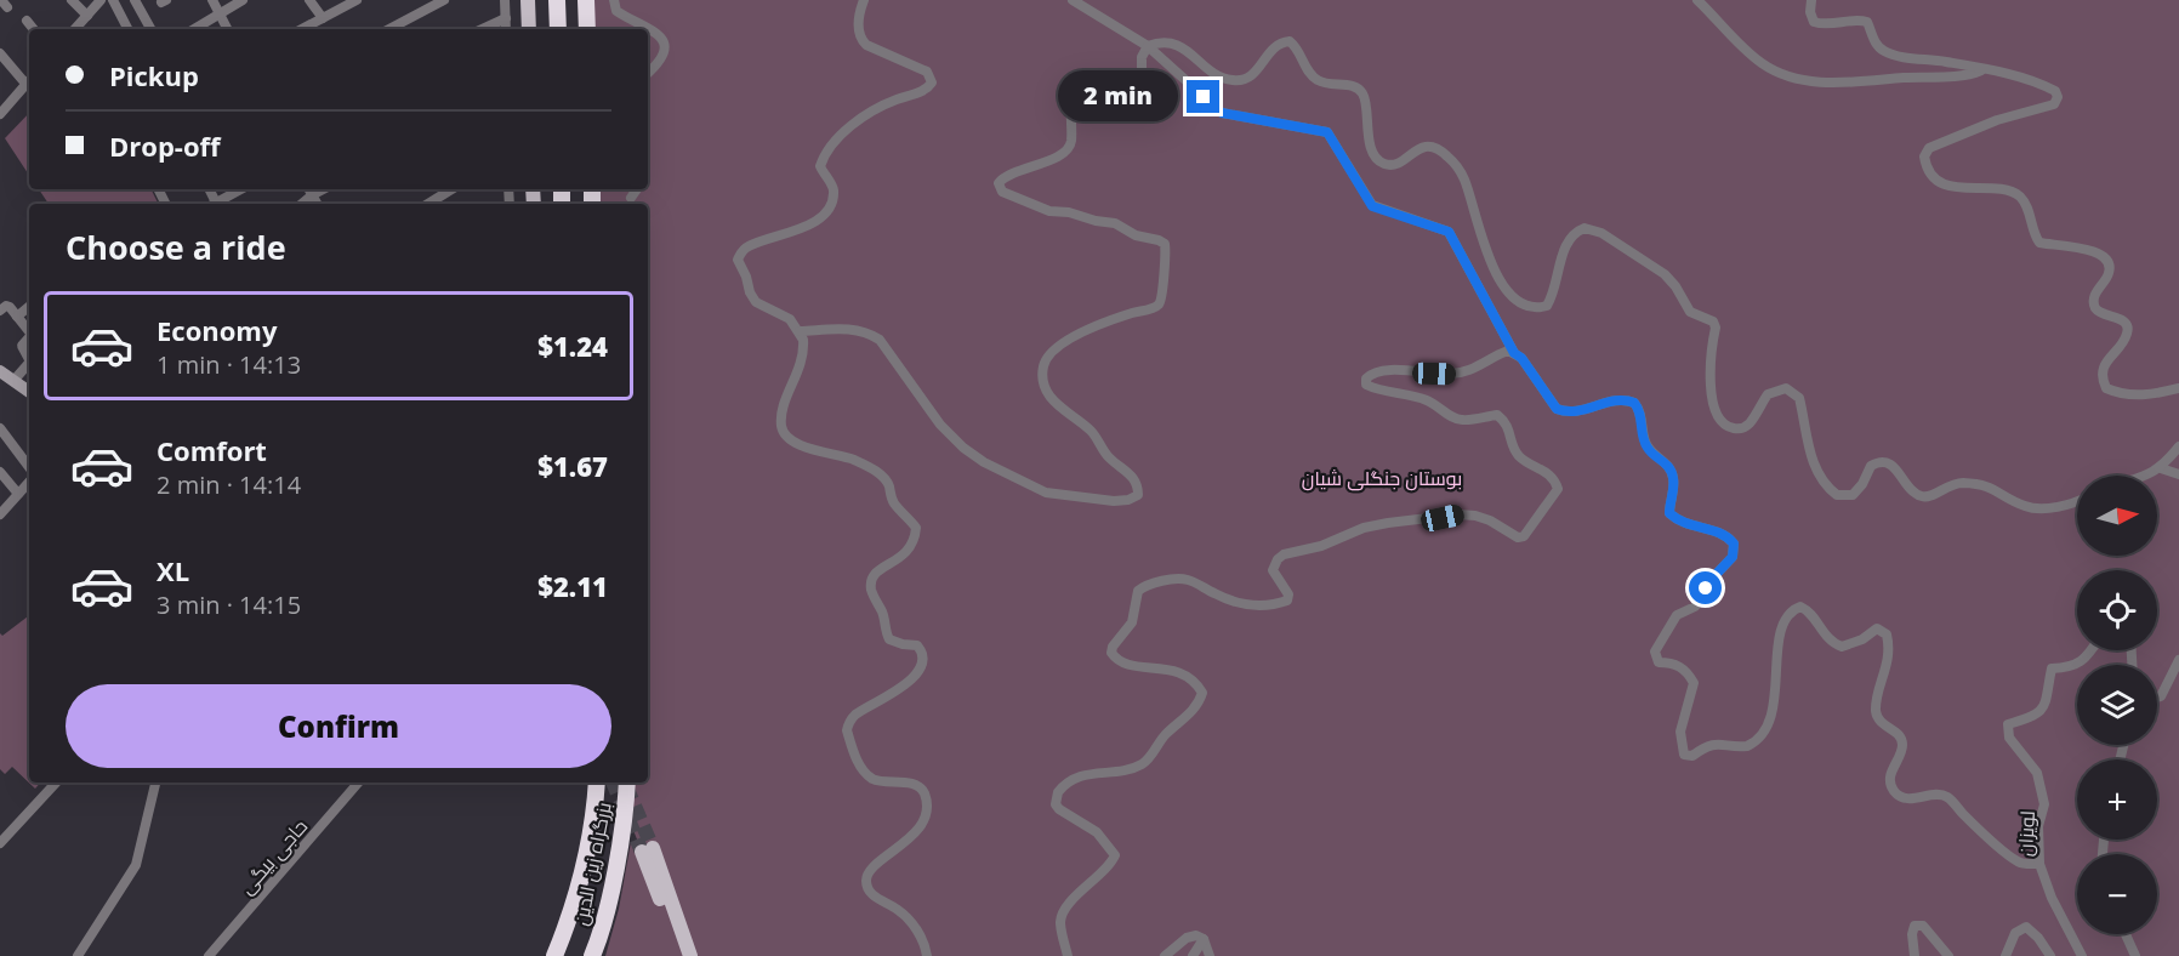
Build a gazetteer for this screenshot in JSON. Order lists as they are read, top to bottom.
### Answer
{
  "streets": {
    "highway": ["بزرگراه زین الدین"],
    "street": ["لویزان", "حاجی بیگی"]
  },
  "parks": ["بوستان جنگلی شیان"],
  "north": "right",
  "page": {
    "banner": ["Pickup", "Drop-off"],
    "bubble": "2 min",
    "heading": "Choose a ride",
    "list": [
      {
        "name": "Economy",
        "note": "1 min · 14:13",
        "value": "$1.24"
      },
      {
        "name": "Comfort",
        "note": "2 min · 14:14",
        "value": "$1.67"
      },
      {
        "name": "XL",
        "note": "3 min · 14:15",
        "value": "$2.11"
      }
    ],
    "map_buttons": ["+", "−"],
    "buttons": "Confirm"
  }
}
